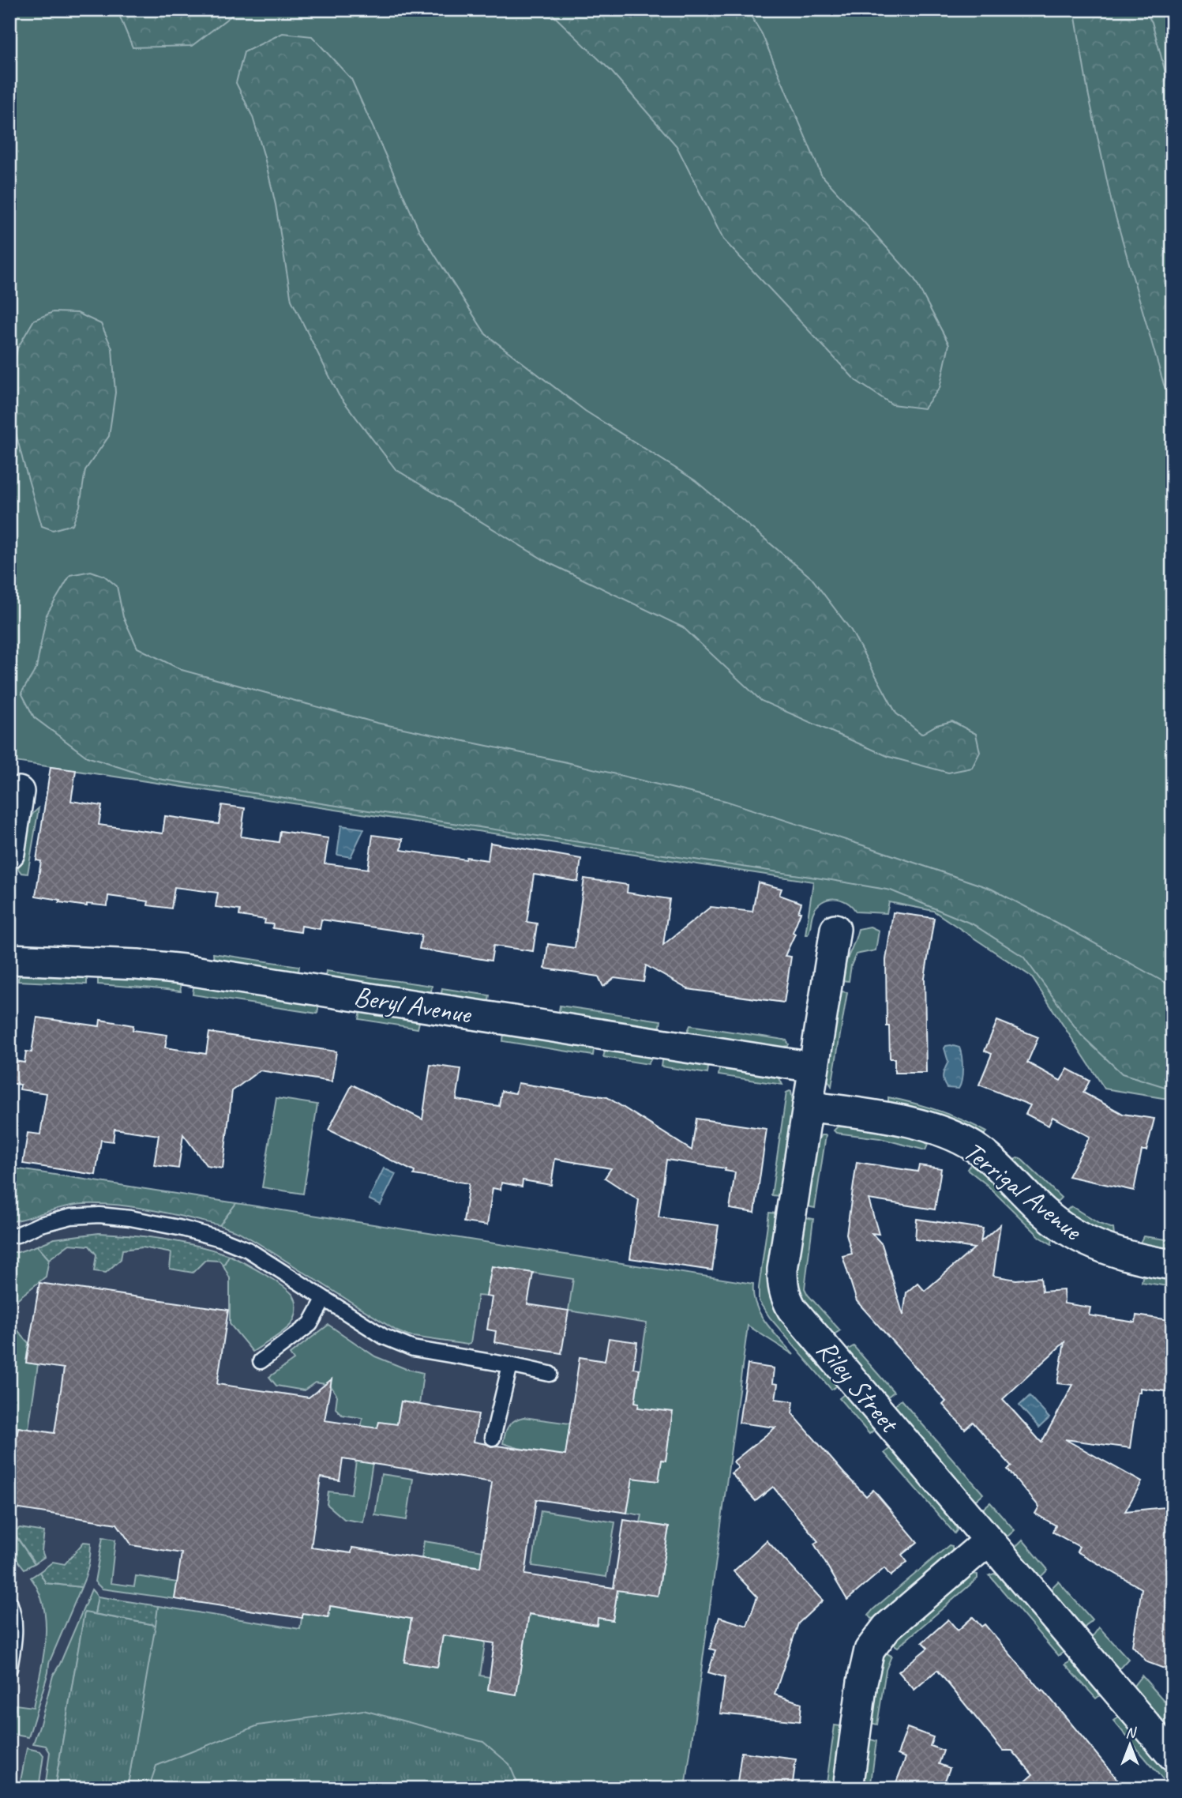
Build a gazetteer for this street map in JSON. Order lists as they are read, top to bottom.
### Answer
{
  "streets": {
    "street": ["Beryl Avenue", "Terrigal Avenue", "Riley Street"]
  },
  "crossings": [
    ["Beryl Avenue", "Riley Street"],
    ["Terrigal Avenue", "Riley Street"]
  ],
  "north": "top"
}
